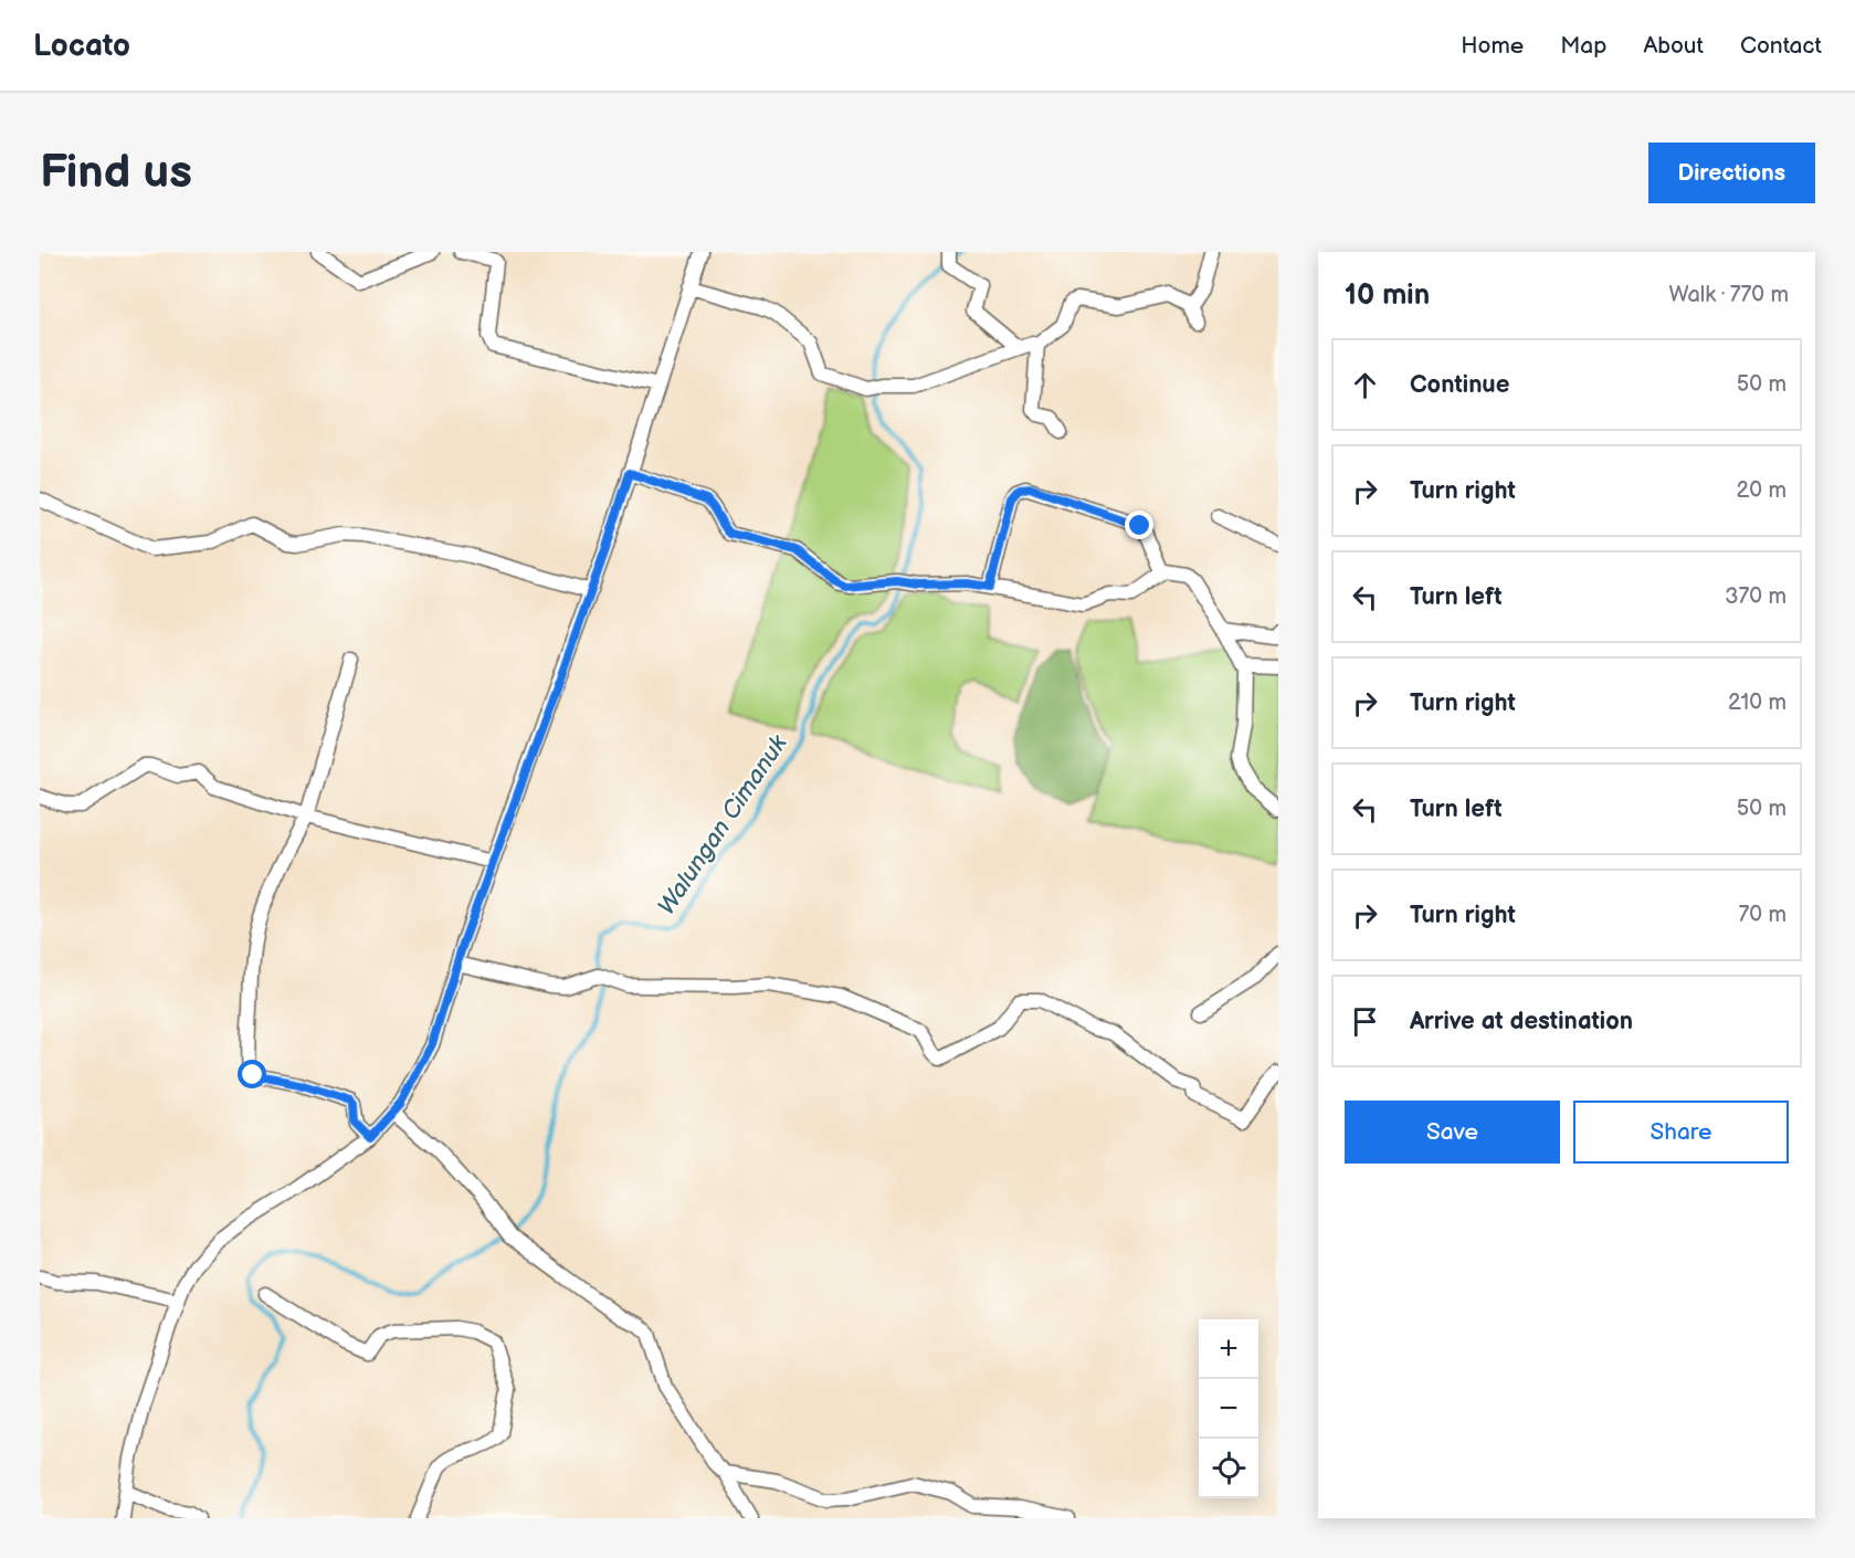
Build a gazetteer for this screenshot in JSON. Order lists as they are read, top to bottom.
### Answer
{
  "water": ["Walungan Cimanuk"],
  "page": {
    "header": "Locato",
    "nav": [
      "Home",
      "Map",
      "About",
      "Contact"
    ],
    "buttons": [
      "Directions",
      ["Save", "Share"]
    ],
    "title": "Find us",
    "heading": ["10 min", "Walk · 770 m"],
    "list": [
      ["Continue", "50 m"],
      ["Turn right", "20 m"],
      ["Turn left", "370 m"],
      ["Turn right", "210 m"],
      ["Turn left", "50 m"],
      ["Turn right", "70 m"],
      "Arrive at destination"
    ],
    "map_buttons": ["+", "−"]
  }
}
